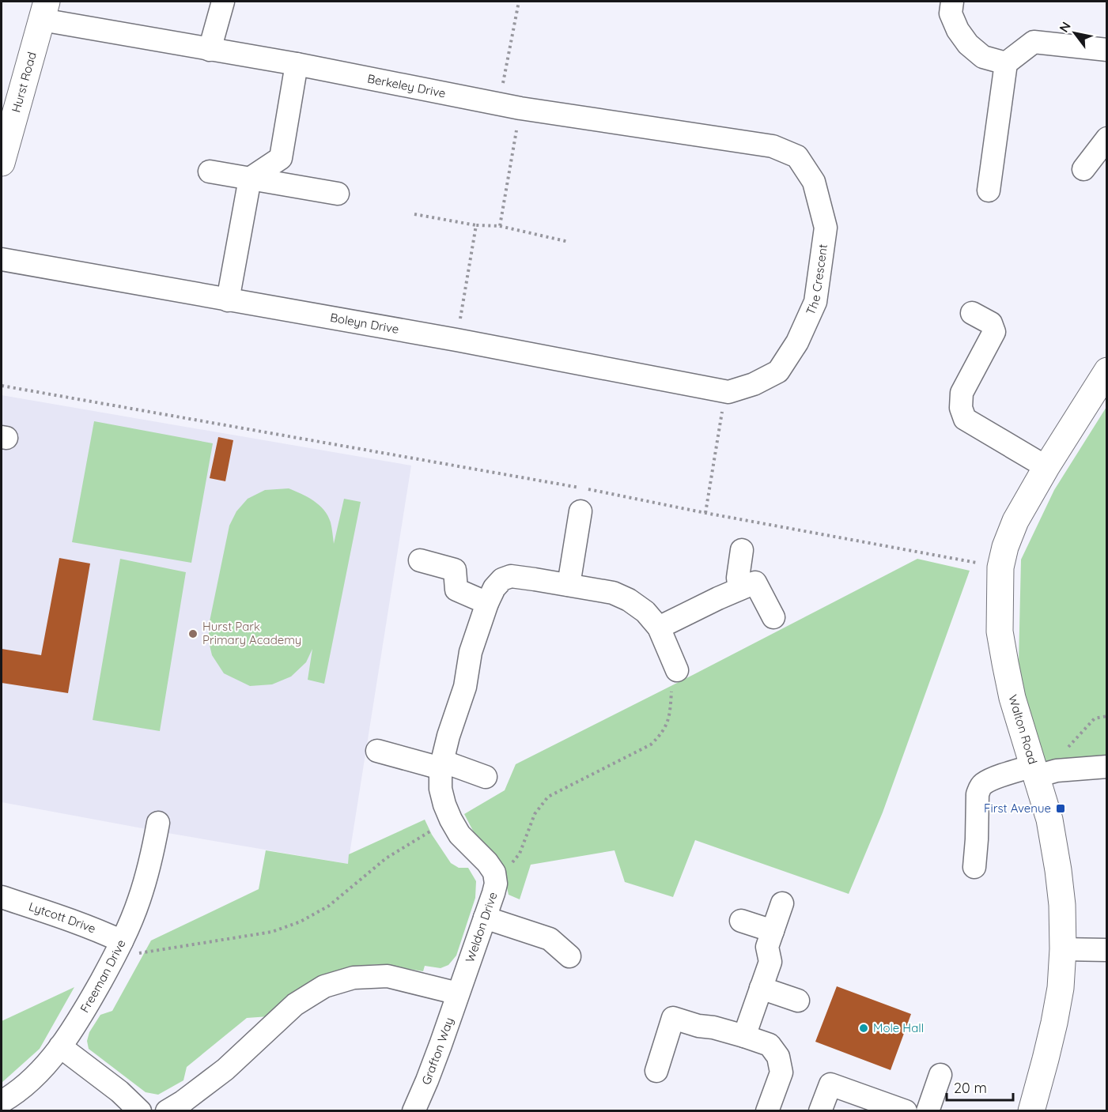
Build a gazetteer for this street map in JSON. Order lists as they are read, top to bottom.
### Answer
{
  "streets": {
    "main road": ["Hurst Road", "Walton Road"],
    "street": [
      "Berkeley Drive",
      "The Crescent",
      "Boleyn Drive",
      "Lytcott Drive",
      "Weldon Drive",
      "Freeman Drive",
      "Grafton Way"
    ]
  },
  "crossings": [
    ["Hurst Road", "Berkeley Drive"],
    ["Berkeley Drive", "The Crescent"],
    ["The Crescent", "Boleyn Drive"],
    ["Lytcott Drive", "Freeman Drive"],
    ["Weldon Drive", "Grafton Way"]
  ],
  "places": {
    "other": ["Hurst Park Primary Academy", "Mole Hall"],
    "transit": ["First Avenue"]
  },
  "scale_bar": "20 m",
  "north": "top left"
}
